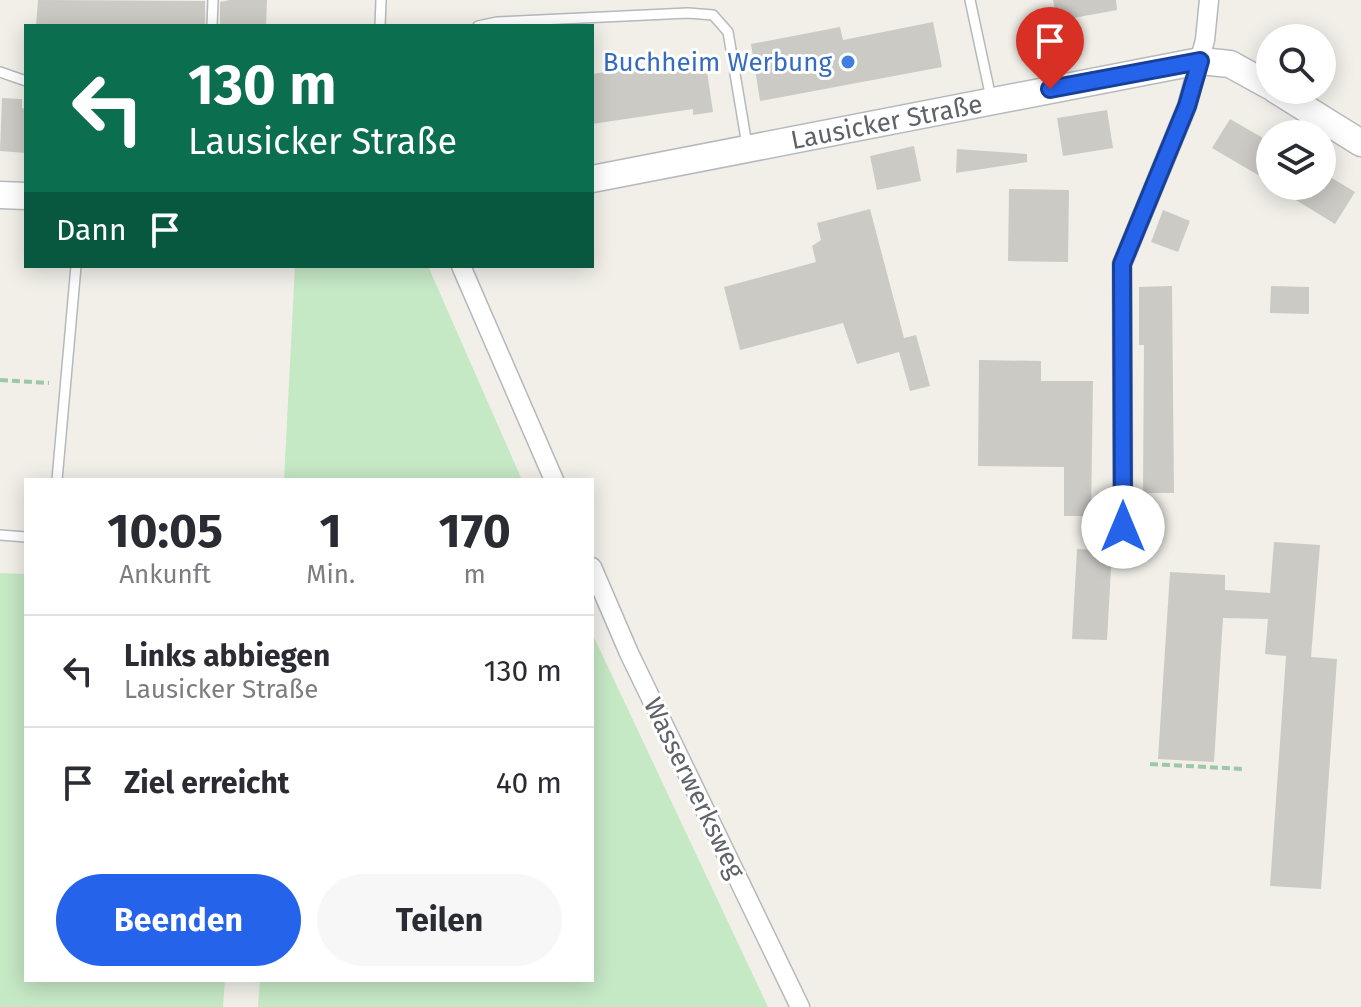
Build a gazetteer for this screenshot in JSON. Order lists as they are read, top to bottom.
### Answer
{
  "streets": {
    "main road": ["Lausicker Straße"],
    "street": ["Wasserwerksweg"]
  },
  "places": ["Buchheim Werbung"],
  "page": {
    "turn": ["130 m", "Lausicker Straße"],
    "then": "Dann",
    "eta": [
      "10:05",
      "Ankunft",
      "1",
      "Min.",
      "170",
      "m"
    ],
    "list": [
      {
        "name": "Links abbiegen",
        "note": "Lausicker Straße",
        "value": "130 m"
      },
      {
        "name": "Ziel erreicht",
        "value": "40 m"
      }
    ],
    "buttons": ["Beenden", "Teilen"]
  }
}
